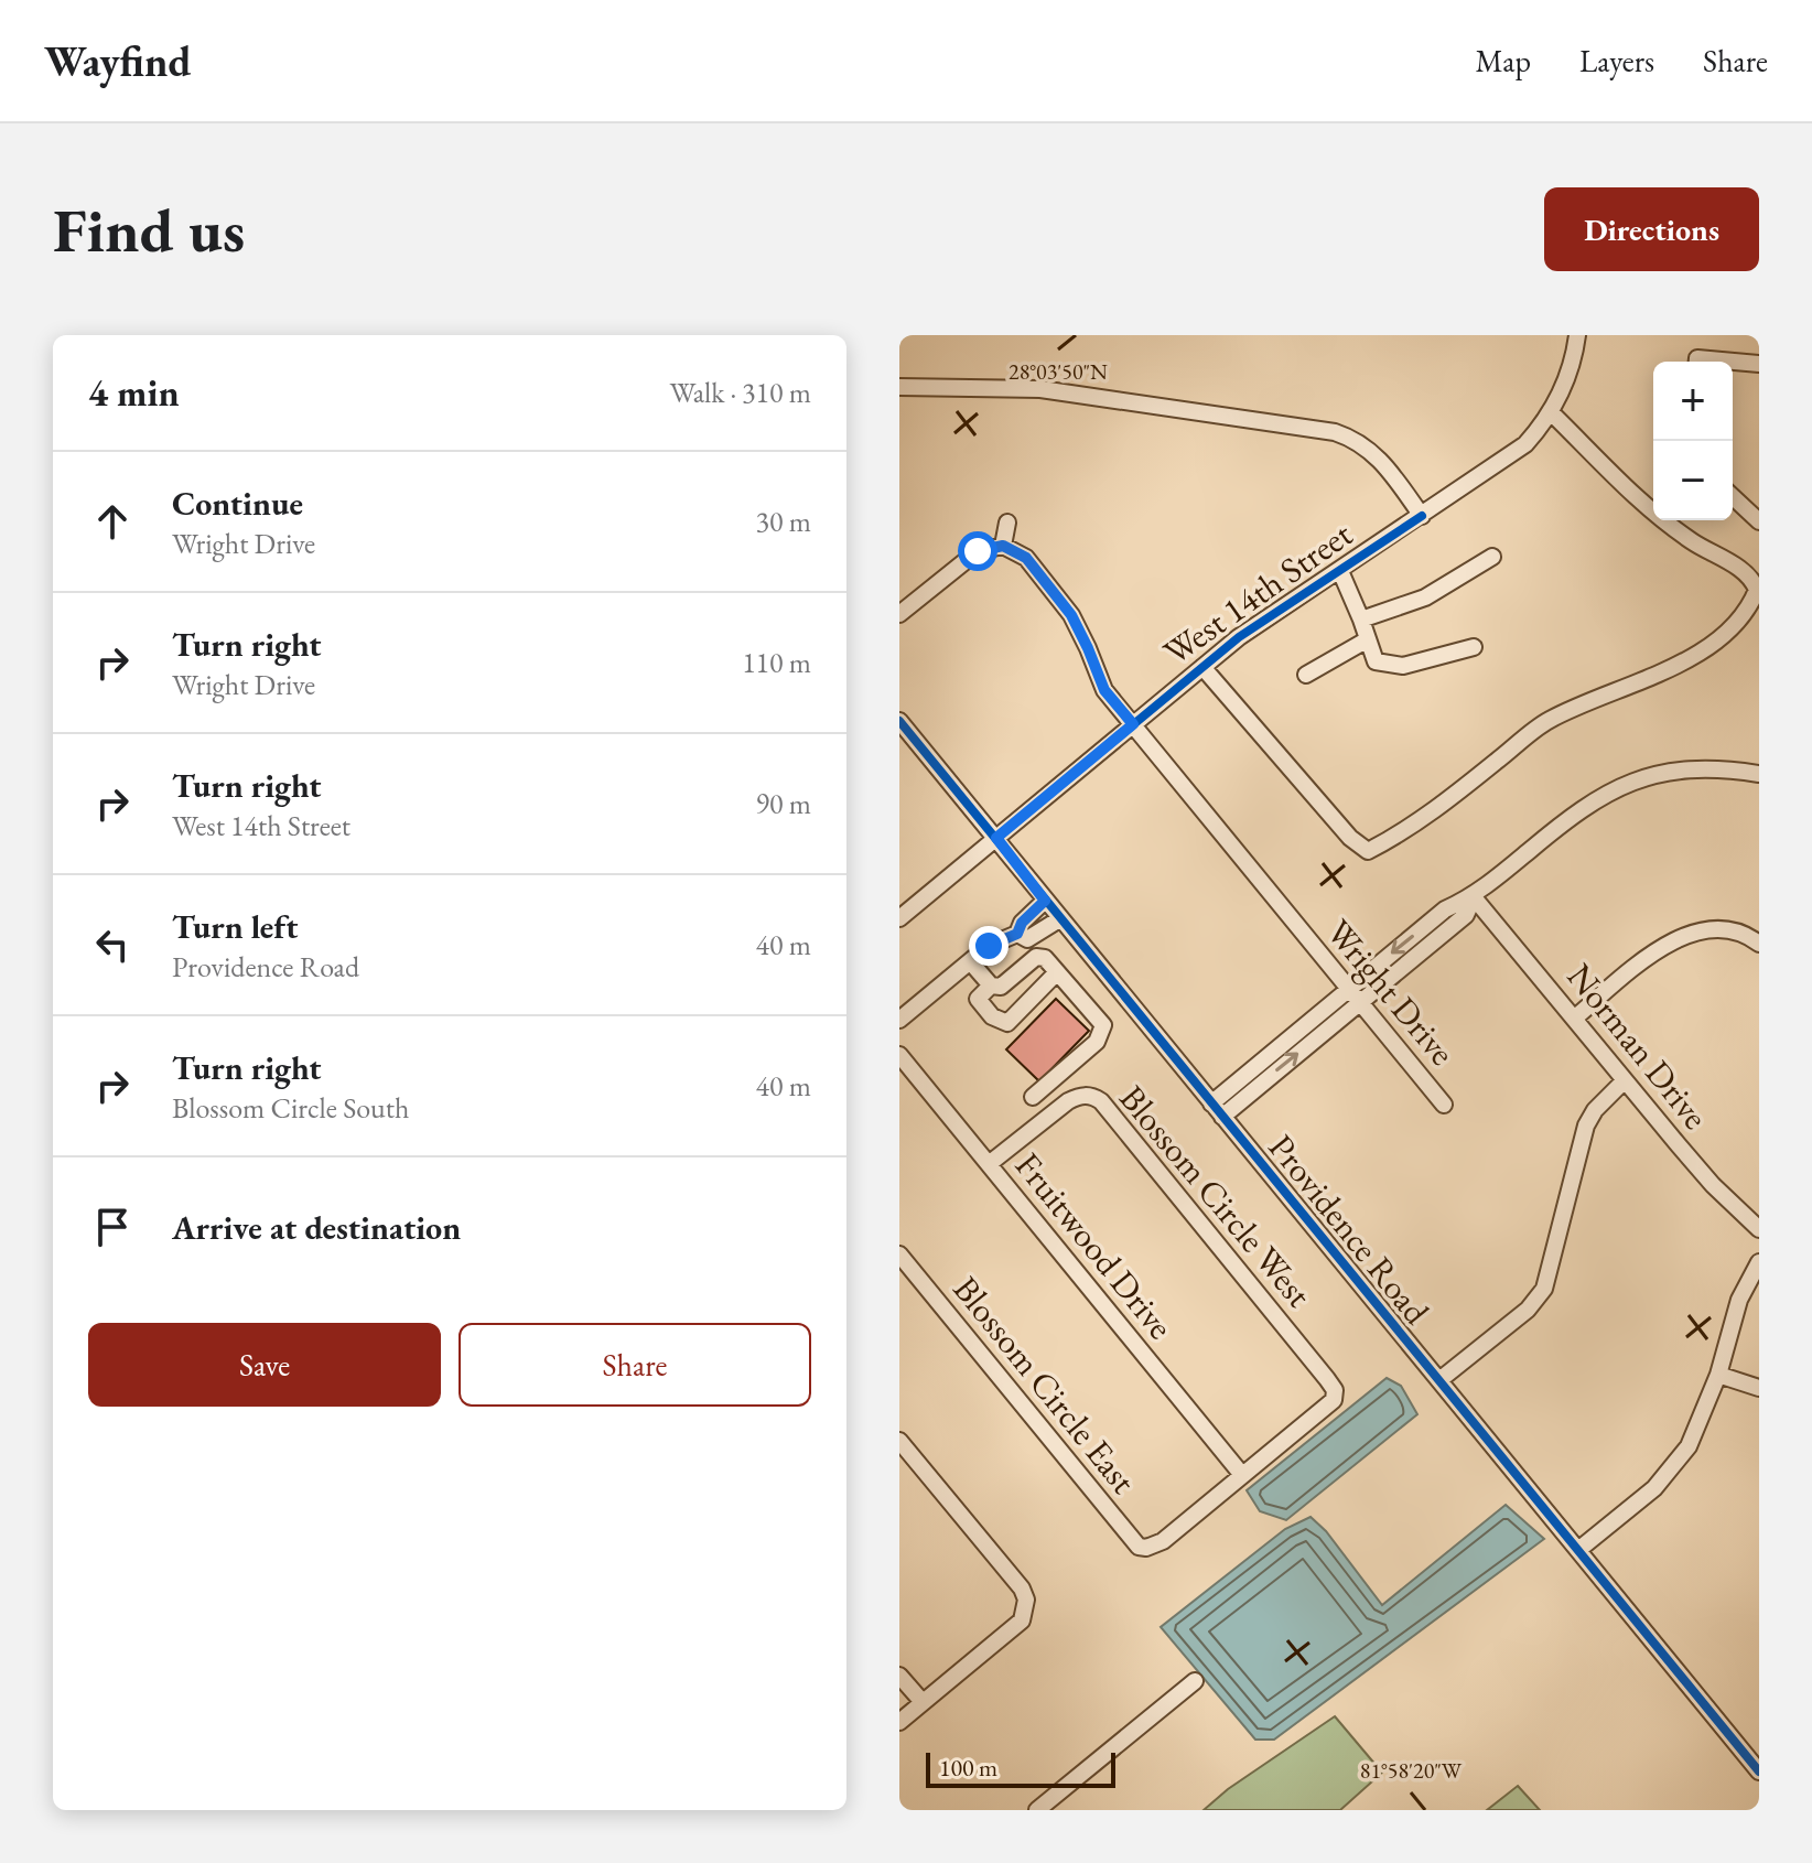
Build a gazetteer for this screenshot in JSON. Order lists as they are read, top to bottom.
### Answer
{
  "streets": {
    "street": [
      "West 14th Street",
      "Wright Drive",
      "Norman Drive",
      "Blossom Circle West",
      "Providence Road",
      "Fruitwood Drive",
      "Blossom Circle East"
    ]
  },
  "crossings": [
    ["West 14th Street", "Wright Drive"],
    ["West 14th Street", "Providence Road"],
    ["Blossom Circle West", "Fruitwood Drive"],
    ["Blossom Circle West", "Blossom Circle East"],
    ["Fruitwood Drive", "Blossom Circle East"]
  ],
  "scale_bar": "100 m",
  "page": {
    "header": "Wayfind",
    "nav": ["Map", "Layers", "Share"],
    "buttons": [
      "Directions",
      ["Save", "Share"]
    ],
    "title": "Find us",
    "heading": ["4 min", "Walk · 310 m"],
    "map_buttons": ["+", "−"],
    "list": [
      ["Continue", "Wright Drive", "30 m"],
      ["Turn right", "Wright Drive", "110 m"],
      ["Turn right", "West 14th Street", "90 m"],
      ["Turn left", "Providence Road", "40 m"],
      ["Turn right", "Blossom Circle South", "40 m"],
      "Arrive at destination"
    ],
    "scale": "100 m"
  },
  "coordinates": ["28°03'50\"N", "81°58'20\"W"]
}
